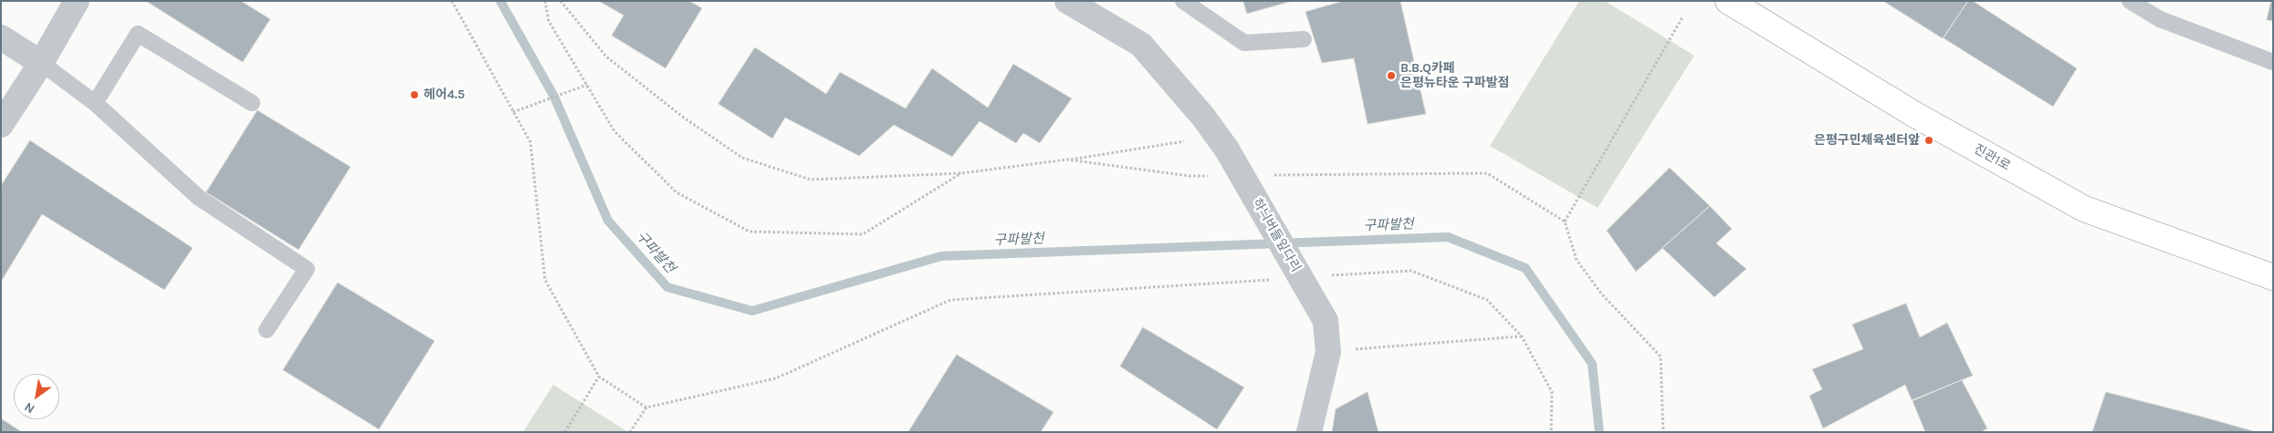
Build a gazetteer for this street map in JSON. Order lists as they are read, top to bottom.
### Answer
{
  "streets": {
    "main road": ["진관1로"],
    "street": ["하늬버들잎다리"]
  },
  "water": ["구파발천"],
  "places": ["B.B.Q카페 은평뉴타운 구파발점", "헤어4.5", "은평구민체육센터앞"],
  "north": "bottom left"
}
